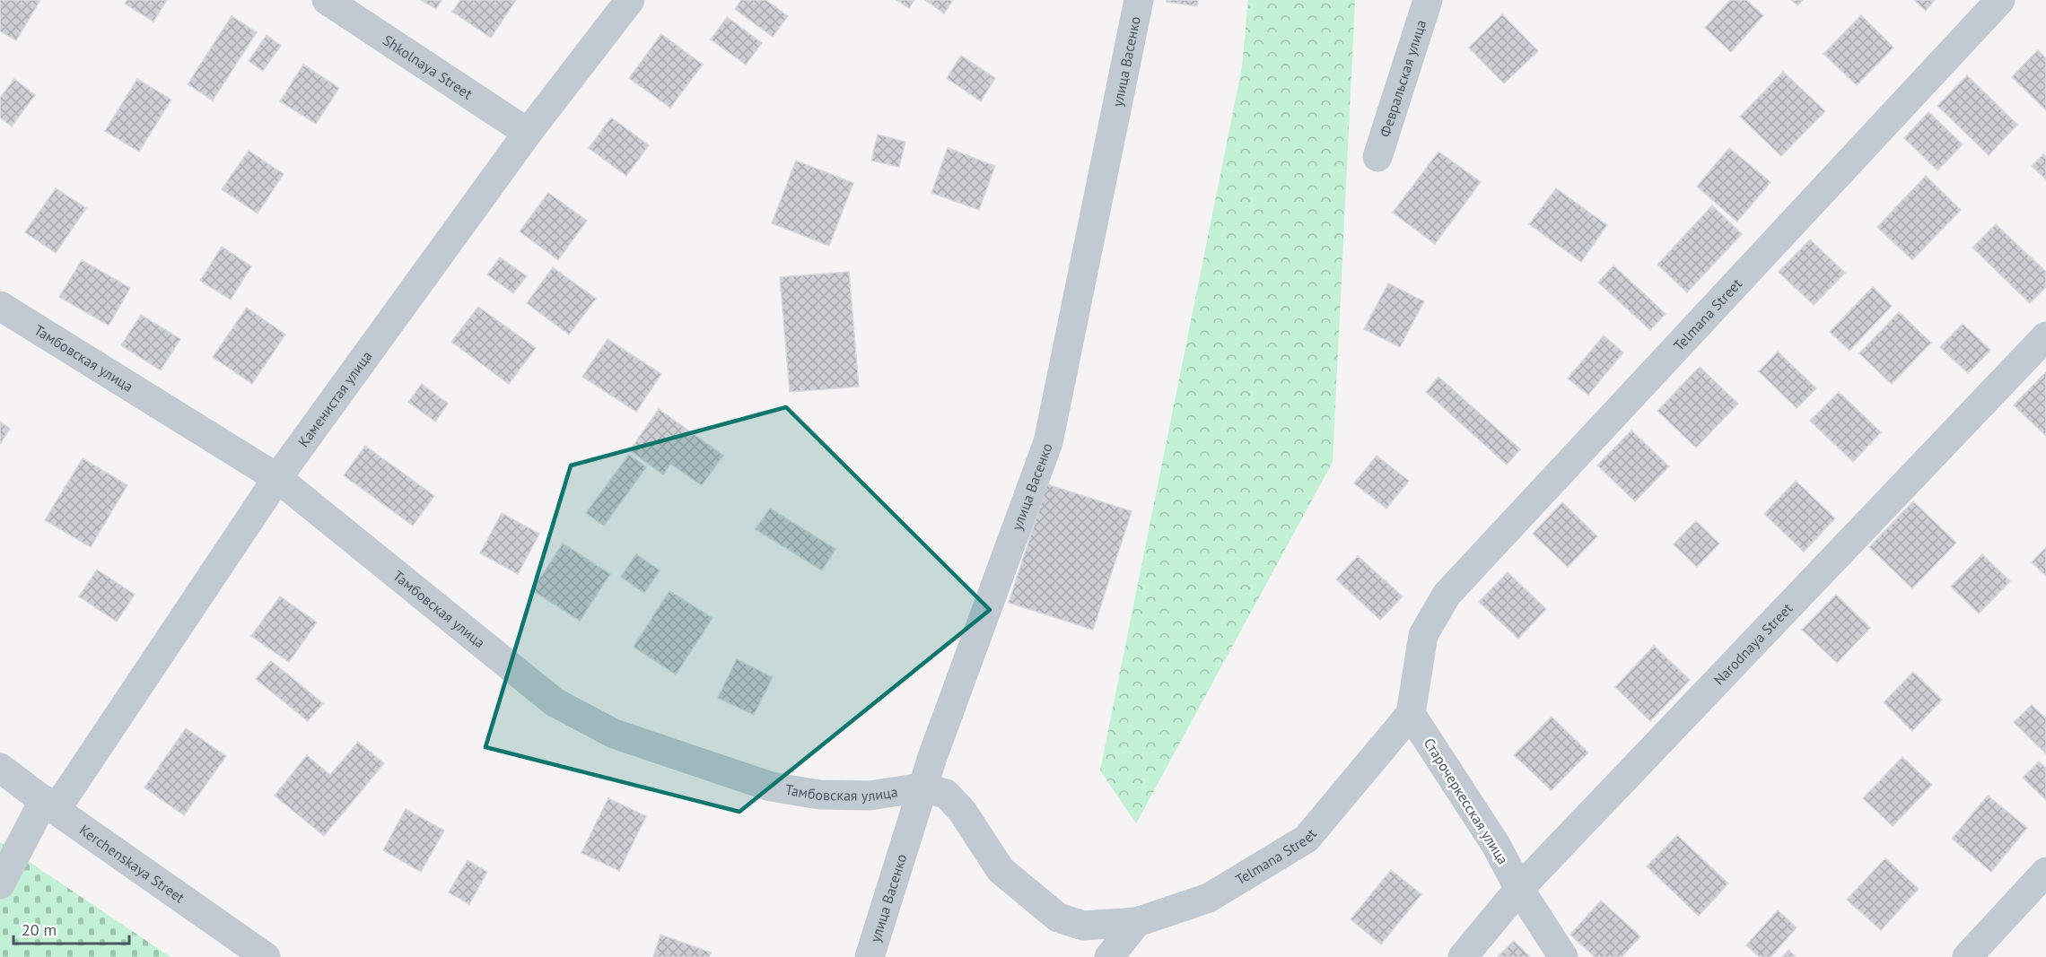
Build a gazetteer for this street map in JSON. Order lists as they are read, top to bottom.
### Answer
{
  "streets": {
    "street": [
      "улица Васенко",
      "Shkolnaya Street",
      "Февральская улица",
      "Telmana Street",
      "Тамбовская улица",
      "Каменистая улица",
      "Narodnaya Street",
      "Старочеркесская улица",
      "Kerchenskaya Street"
    ]
  },
  "crossings": [
    ["улица Васенко", "Telmana Street"],
    ["улица Васенко", "Тамбовская улица"],
    ["Shkolnaya Street", "Каменистая улица"],
    ["Telmana Street", "Тамбовская улица"],
    ["Telmana Street", "Старочеркесская улица"],
    ["Тамбовская улица", "Каменистая улица"],
    ["Каменистая улица", "Kerchenskaya Street"],
    ["Narodnaya Street", "Старочеркесская улица"]
  ],
  "scale_bar": "20 m"
}
